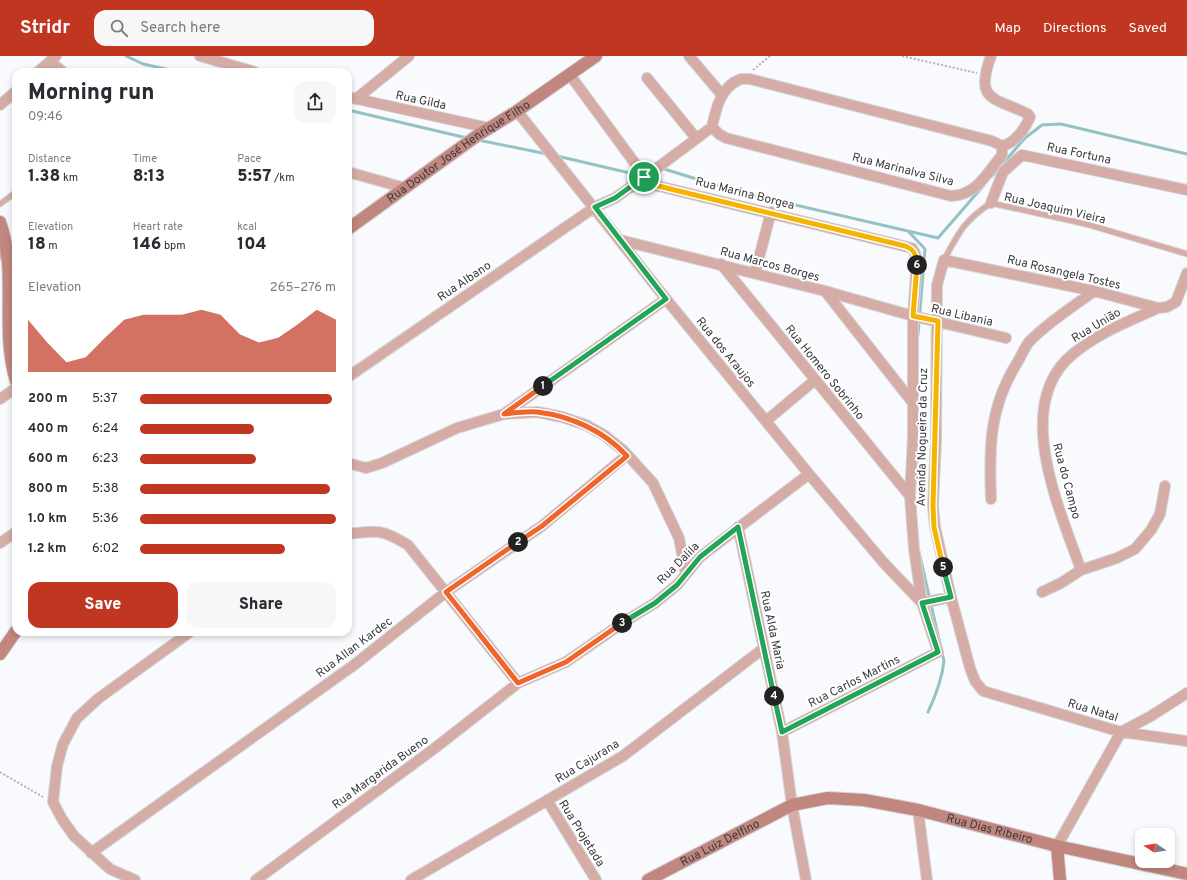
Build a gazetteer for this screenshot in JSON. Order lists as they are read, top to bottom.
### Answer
{
  "streets": {
    "street": [
      "Rua Gilda",
      "Rua Doutor José Henrique Filho",
      "Rua Fortuna",
      "Rua Marinalva Silva",
      "Rua Marina Borgea",
      "Rua Marcos Borges",
      "Rua Rosangela Tostes",
      "Rua Albano",
      "Rua Libania",
      "Rua União",
      "Rua dos Araujos",
      "Rua Homero Sobrinho",
      "Avenida Nogueira da Cruz",
      "Rua do Campo",
      "Rua Dalila",
      "Rua Alda Maria",
      "Rua Allan Kardec",
      "Rua Carlos Martins",
      "Rua Natal",
      "Rua Cajurana",
      "Rua Margarida Bueno",
      "Rua Dias Ribeiro",
      "Rua Projetada",
      "Rua Luiz Delfino"
    ],
    "lane": ["Rua Joaquim Vieira"]
  },
  "crossings": [
    ["Rua Gilda", "Rua Doutor José Henrique Filho"],
    ["Rua Doutor José Henrique Filho", "Rua dos Araujos"],
    ["Rua Fortuna", "Rua Joaquim Vieira"],
    ["Rua Marina Borgea", "Avenida Nogueira da Cruz"],
    ["Rua Joaquim Vieira", "Rua Rosangela Tostes"],
    ["Rua Joaquim Vieira", "Avenida Nogueira da Cruz"],
    ["Rua Marcos Borges", "Rua Libania"],
    ["Rua Marcos Borges", "Rua dos Araujos"],
    ["Rua Marcos Borges", "Rua Homero Sobrinho"],
    ["Rua Marcos Borges", "Avenida Nogueira da Cruz"],
    ["Rua Rosangela Tostes", "Rua União"],
    ["Rua Rosangela Tostes", "Avenida Nogueira da Cruz"],
    ["Rua Albano", "Rua dos Araujos"],
    ["Rua Libania", "Avenida Nogueira da Cruz"],
    ["Rua União", "Rua do Campo"],
    ["Rua dos Araujos", "Avenida Nogueira da Cruz"],
    ["Rua dos Araujos", "Rua Dalila"],
    ["Rua Homero Sobrinho", "Avenida Nogueira da Cruz"],
    ["Avenida Nogueira da Cruz", "Rua Carlos Martins"],
    ["Avenida Nogueira da Cruz", "Rua Natal"],
    ["Rua Dalila", "Rua Alda Maria"],
    ["Rua Dalila", "Rua Margarida Bueno"],
    ["Rua Alda Maria", "Rua Carlos Martins"],
    ["Rua Alda Maria", "Rua Cajurana"],
    ["Rua Alda Maria", "Rua Dias Ribeiro"],
    ["Rua Alda Maria", "Rua Luiz Delfino"],
    ["Rua Cajurana", "Rua Projetada"],
    ["Rua Dias Ribeiro", "Rua Luiz Delfino"]
  ],
  "north": "left",
  "page": {
    "header": "Stridr",
    "search": "Search here",
    "nav": ["Map", "Directions", "Saved"],
    "heading": ["Morning run", "09:46"],
    "stats": [
      ["Distance", "1.38 km"],
      ["Time", "8:13"],
      ["Pace", "5:57 /km"],
      ["Elevation", "18 m"],
      ["Heart rate", "146 bpm"],
      ["kcal", "104"]
    ],
    "pins": [
      "6",
      "1",
      "2",
      "5",
      "3",
      "4"
    ],
    "chart": ["Elevation", "265–276 m"],
    "list": [
      {
        "name": "200 m",
        "note": "5:37"
      },
      {
        "name": "400 m",
        "note": "6:24"
      },
      {
        "name": "600 m",
        "note": "6:23"
      },
      {
        "name": "800 m",
        "note": "5:38"
      },
      {
        "name": "1.0 km",
        "note": "5:36"
      },
      {
        "name": "1.2 km",
        "note": "6:02"
      }
    ],
    "buttons": ["Save", "Share"]
  }
}
